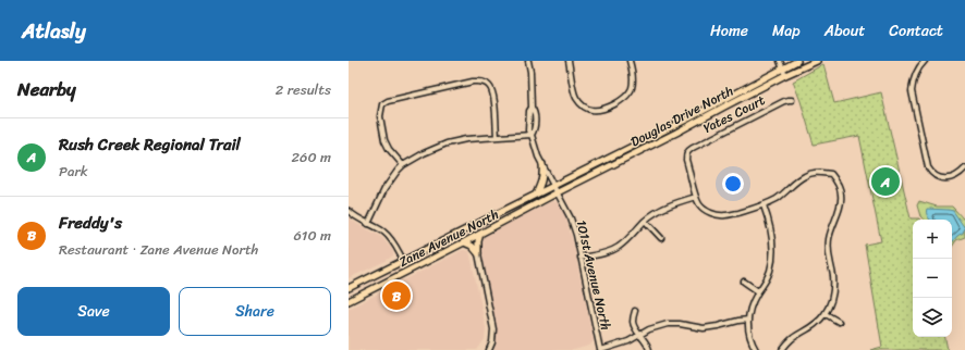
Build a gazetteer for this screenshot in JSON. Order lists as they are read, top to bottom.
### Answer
{
  "streets": {
    "main road": ["Douglas Drive North", "Zane Avenue North"],
    "street": ["Yates Court", "101st Avenue North"]
  },
  "crossings": [
    ["Douglas Drive North", "Zane Avenue North"],
    ["Douglas Drive North", "101st Avenue North"],
    ["Zane Avenue North", "101st Avenue North"]
  ],
  "page": {
    "header": "Atlasly",
    "nav": [
      "Home",
      "Map",
      "About",
      "Contact"
    ],
    "heading": ["Nearby", "2 results"],
    "list": [
      {
        "mark": "A",
        "name": "Rush Creek Regional Trail",
        "note": "Park",
        "value": "260 m"
      },
      {
        "mark": "B",
        "name": "Freddy's",
        "note": "Restaurant · Zane Avenue North",
        "value": "610 m"
      }
    ],
    "pins": ["A", "B"],
    "map_buttons": ["+", "−"],
    "buttons": ["Save", "Share"]
  }
}
